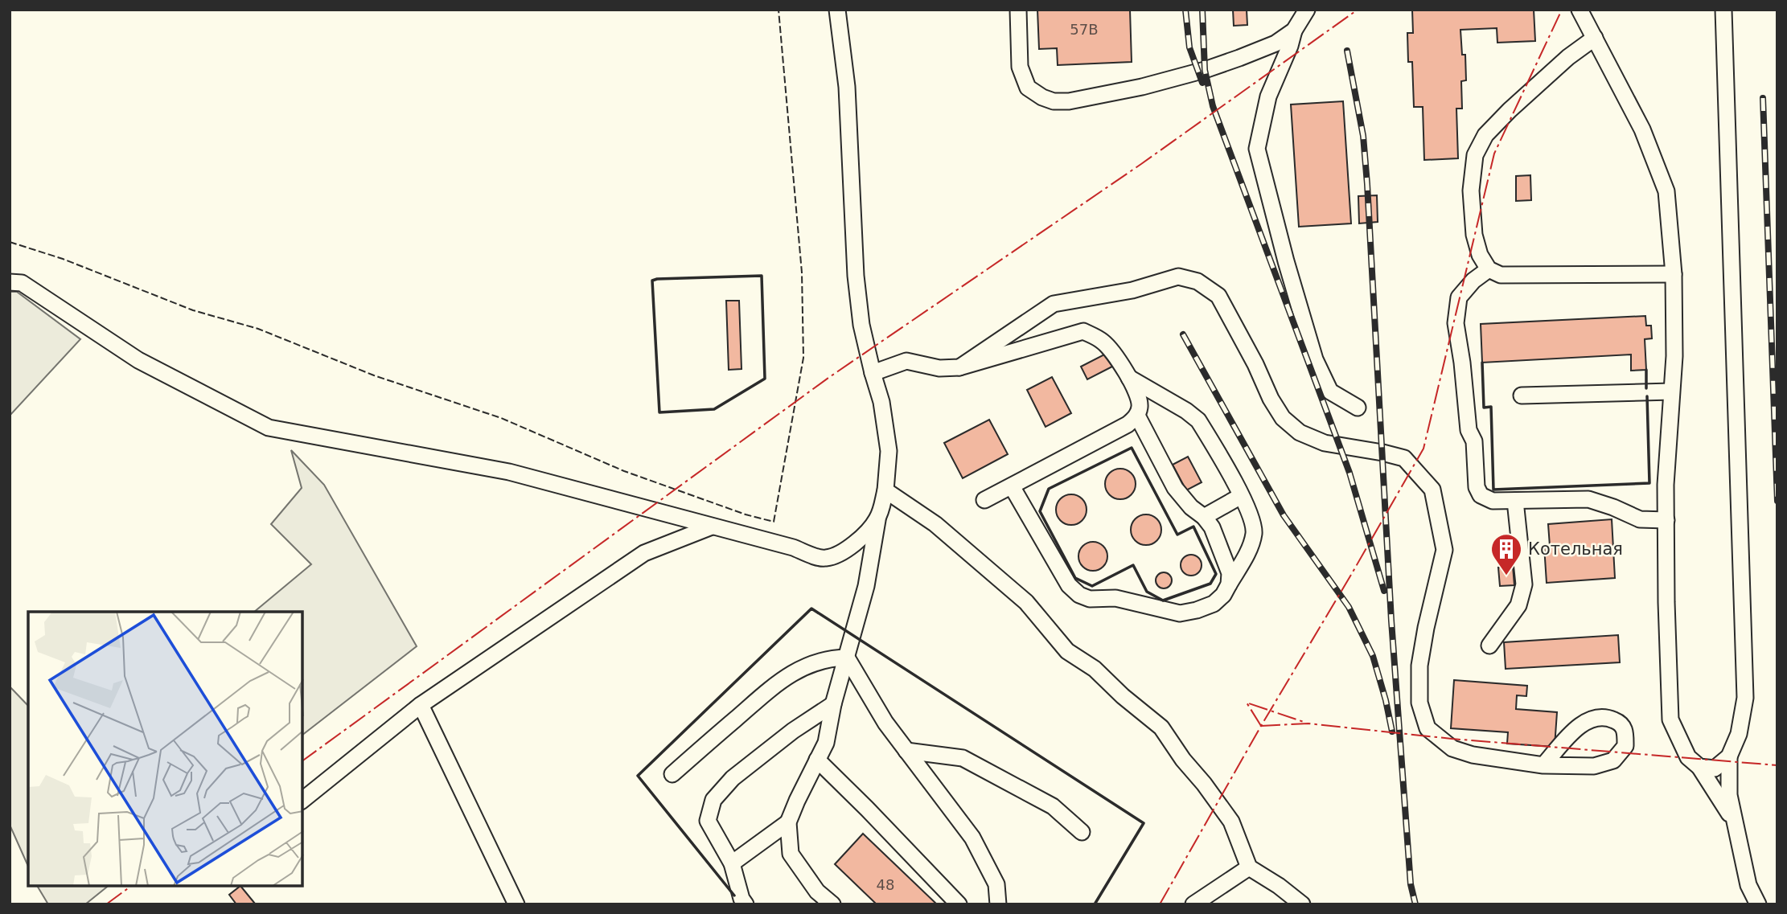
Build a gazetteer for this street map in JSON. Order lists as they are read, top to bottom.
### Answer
{
  "places": {
    "building": ["Котельная"]
  },
  "house_numbers": ["57В", "48"]
}
